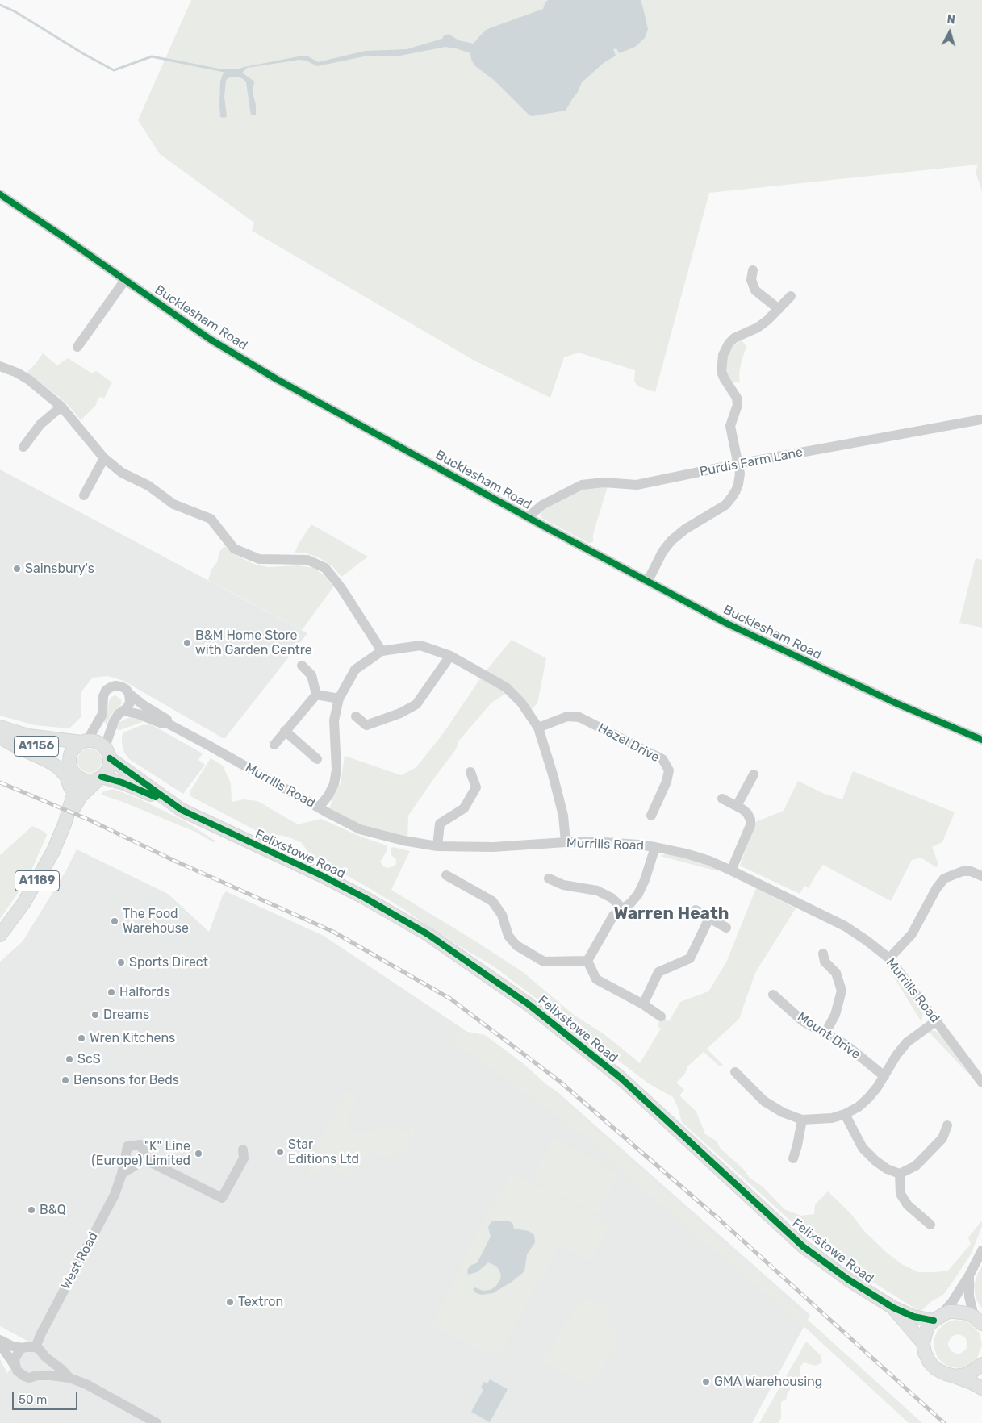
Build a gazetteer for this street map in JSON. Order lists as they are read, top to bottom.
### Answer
{
  "streets": {
    "main road": ["A1156", "Felixstowe Road", "A1189"],
    "street": [
      "Bucklesham Road",
      "Purdis Farm Lane",
      "Hazel Drive",
      "Murrills Road",
      "Mount Drive",
      "West Road"
    ]
  },
  "crossings": [
    ["Bucklesham Road", "Purdis Farm Lane"],
    ["A1156", "Murrills Road"],
    ["A1156", "Felixstowe Road"],
    ["A1156", "A1189"],
    ["Murrills Road", "Felixstowe Road"],
    ["Murrills Road", "A1189"],
    ["Felixstowe Road", "A1189"]
  ],
  "districts": ["Warren Heath"],
  "places": [
    "Sainsbury's",
    "B&M Home Store with Garden Centre",
    "The Food Warehouse",
    "Sports Direct",
    "Halfords",
    "Dreams",
    "Wren Kitchens",
    "ScS",
    "Bensons for Beds",
    "Star Editions Ltd",
    "\"K\" Line (Europe) Limited",
    "B&Q",
    "Textron",
    "GMA Warehousing"
  ],
  "scale_bar": "50 m",
  "north": "top"
}
